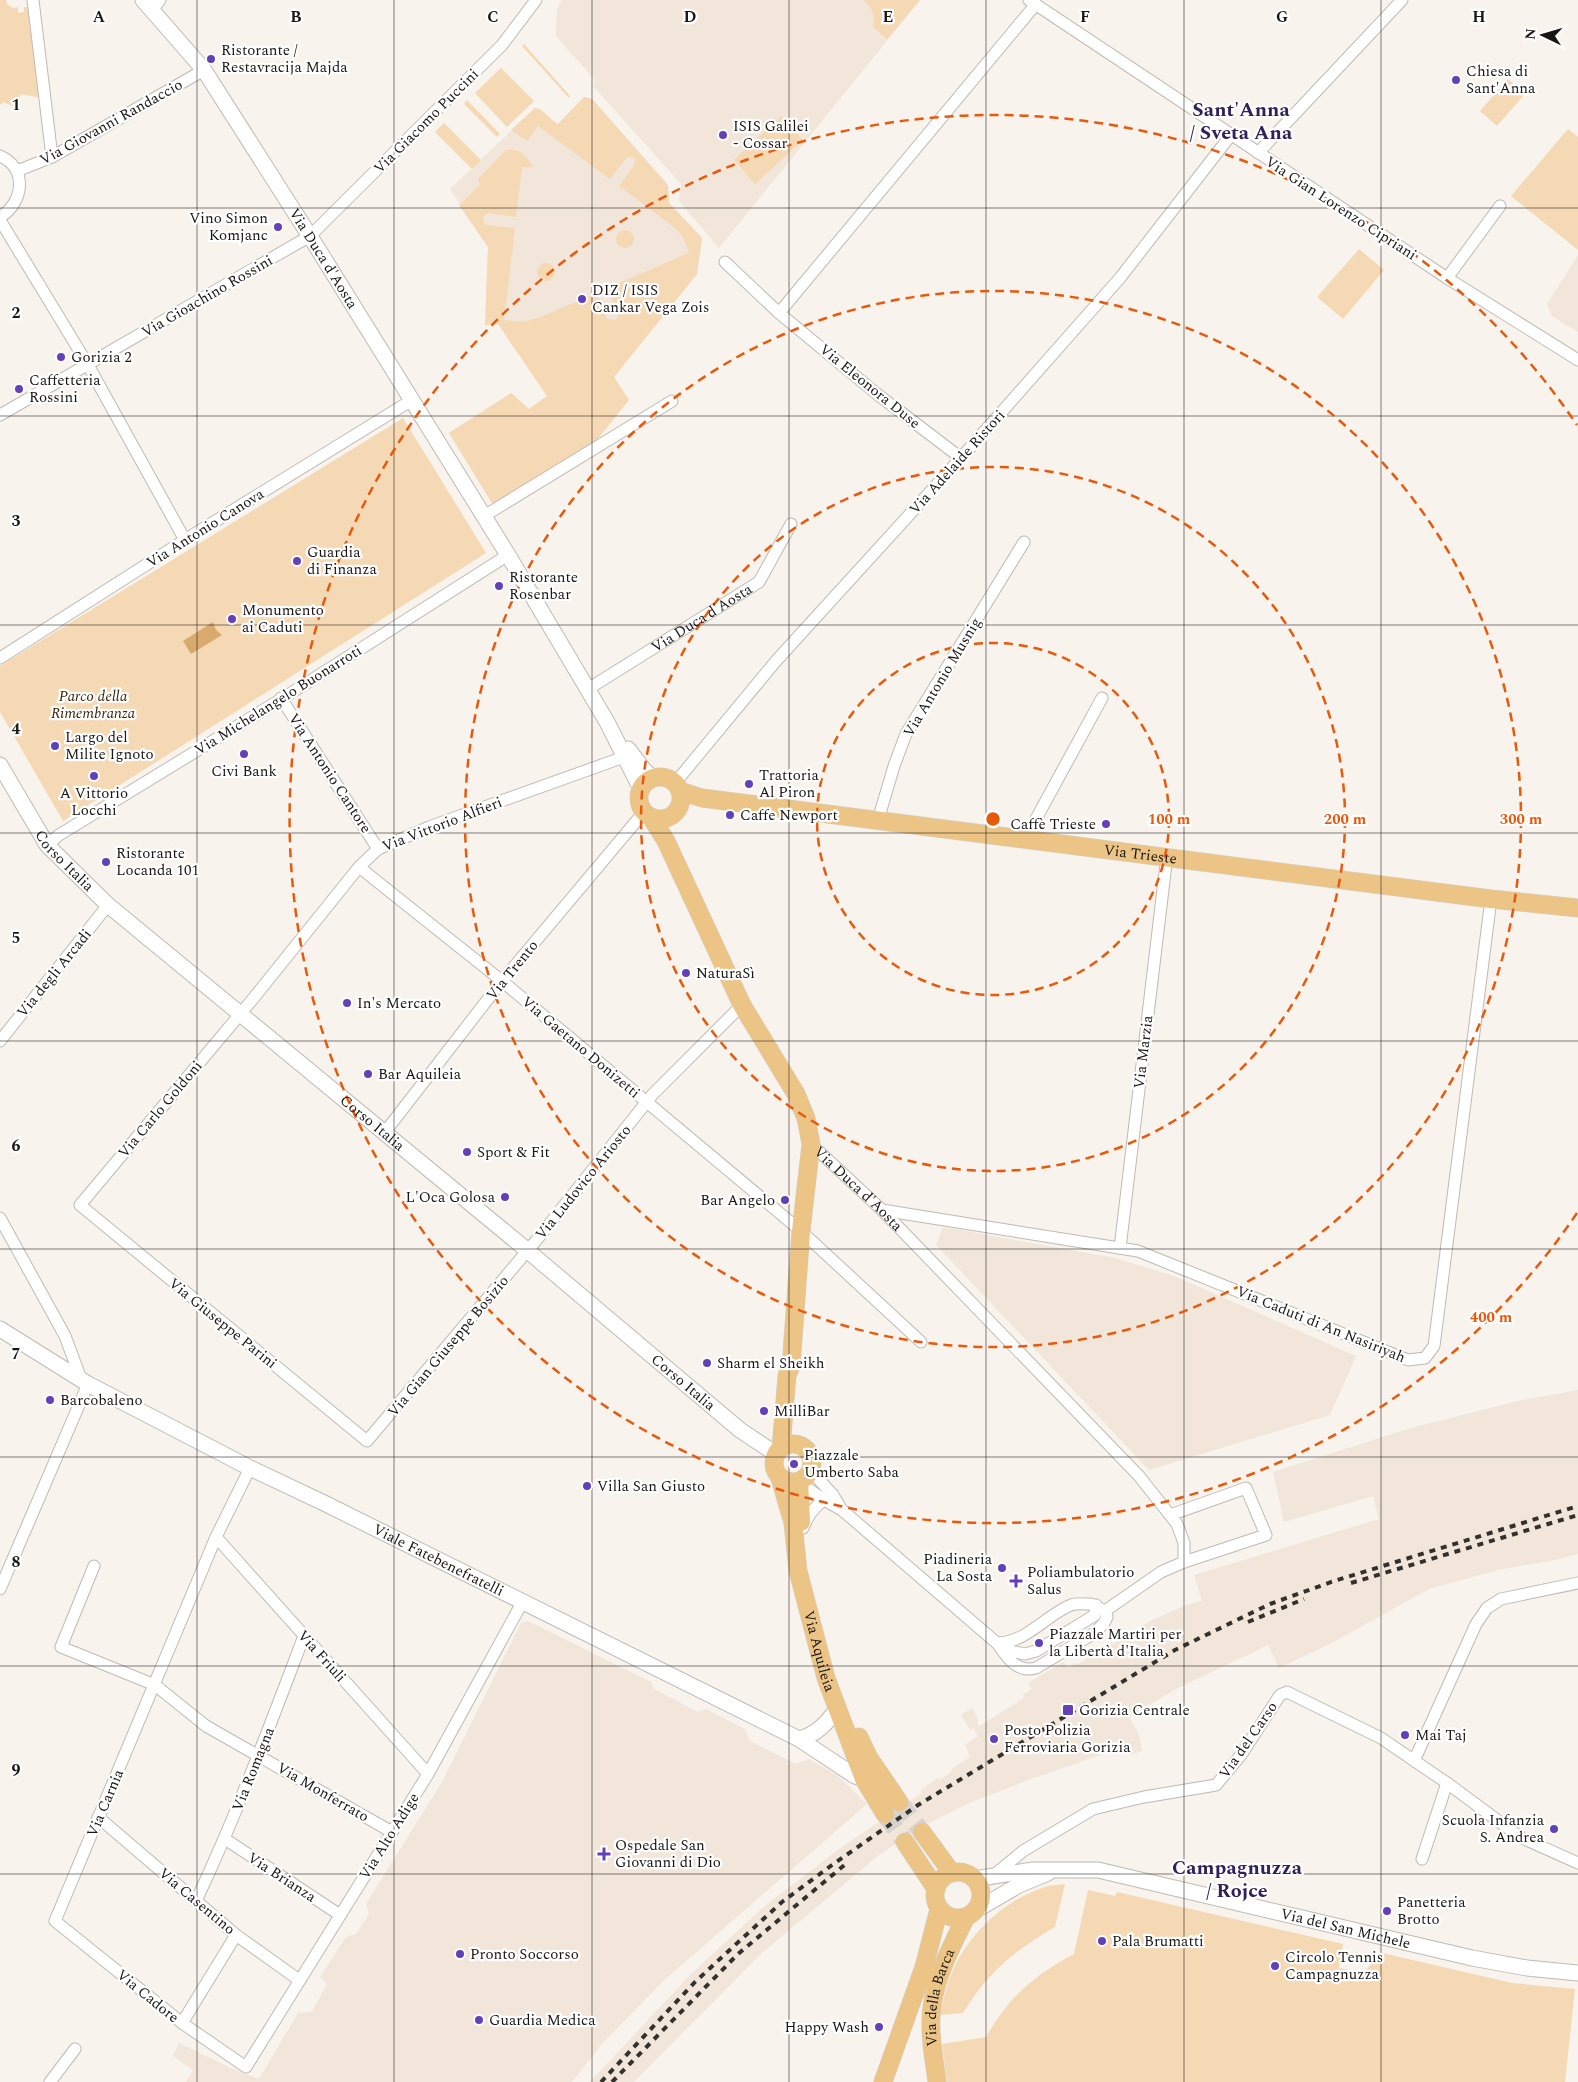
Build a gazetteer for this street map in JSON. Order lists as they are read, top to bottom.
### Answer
{
  "streets": {
    "main road": [
      "Via Duca d'Aosta",
      "Via Trieste",
      "Corso Italia",
      "Viale Fatebenefratelli",
      "Via Aquileia",
      "Via del San Michele",
      "Via della Barca"
    ],
    "street": [
      "Via Giacomo Puccini",
      "Via Giovanni Randaccio",
      "Via Gian Lorenzo Cipriani",
      "Via Gioachino Rossini",
      "Via Eleonora Duse",
      "Via Adelaide Ristori",
      "Via Antonio Canova",
      "Via Antonio Musnig",
      "Via Michelangelo Buonarroti",
      "Via Antonio Cantore",
      "Via Vittorio Alfieri",
      "Via Trento",
      "Via degli Arcadi",
      "Via Gaetano Donizetti",
      "Via Marzia",
      "Via Carlo Goldoni",
      "Via Ludovico Ariosto",
      "Via Giuseppe Parini",
      "Via Caduti di An Nasiriyah",
      "Via Gian Giuseppe Bosizio",
      "Via Friuli",
      "Via del Carso",
      "Via Romagna",
      "Via Monferrato",
      "Via Carnia",
      "Via Alto Adige",
      "Via Brianza",
      "Via Casentino",
      "Via Cadore"
    ]
  },
  "crossings": [
    ["Via Giacomo Puccini", "Via Duca d'Aosta"],
    ["Via Giacomo Puccini", "Via Gioachino Rossini"],
    ["Via Giovanni Randaccio", "Via Duca d'Aosta"],
    ["Via Gian Lorenzo Cipriani", "Via Eleonora Duse"],
    ["Via Gian Lorenzo Cipriani", "Via Adelaide Ristori"],
    ["Via Duca d'Aosta", "Via Gioachino Rossini"],
    ["Via Duca d'Aosta", "Via Adelaide Ristori"],
    ["Via Duca d'Aosta", "Via Antonio Canova"],
    ["Via Duca d'Aosta", "Via Michelangelo Buonarroti"],
    ["Via Duca d'Aosta", "Via Vittorio Alfieri"],
    ["Via Duca d'Aosta", "Via Trieste"],
    ["Via Duca d'Aosta", "Via Trento"],
    ["Via Duca d'Aosta", "Via Ludovico Ariosto"],
    ["Via Duca d'Aosta", "Via Caduti di An Nasiriyah"],
    ["Via Eleonora Duse", "Via Adelaide Ristori"],
    ["Via Adelaide Ristori", "Via Trieste"],
    ["Via Adelaide Ristori", "Via Trento"],
    ["Via Antonio Musnig", "Via Trieste"],
    ["Via Michelangelo Buonarroti", "Via Antonio Cantore"],
    ["Via Michelangelo Buonarroti", "Corso Italia"],
    ["Via Antonio Cantore", "Via Vittorio Alfieri"],
    ["Via Vittorio Alfieri", "Corso Italia"],
    ["Via Vittorio Alfieri", "Via Gaetano Donizetti"],
    ["Via Vittorio Alfieri", "Via Carlo Goldoni"],
    ["Via Trieste", "Via Trento"],
    ["Via Trieste", "Via Marzia"],
    ["Via Trieste", "Via Caduti di An Nasiriyah"],
    ["Corso Italia", "Via Trento"],
    ["Corso Italia", "Via degli Arcadi"],
    ["Corso Italia", "Via Carlo Goldoni"],
    ["Corso Italia", "Via Ludovico Ariosto"],
    ["Corso Italia", "Via Gian Giuseppe Bosizio"],
    ["Corso Italia", "Via Aquileia"],
    ["Via Trento", "Via Gaetano Donizetti"],
    ["Via Gaetano Donizetti", "Via Ludovico Ariosto"],
    ["Via Marzia", "Via Caduti di An Nasiriyah"],
    ["Via Carlo Goldoni", "Via Giuseppe Parini"],
    ["Via Ludovico Ariosto", "Via Gian Giuseppe Bosizio"],
    ["Via Giuseppe Parini", "Via Gian Giuseppe Bosizio"],
    ["Viale Fatebenefratelli", "Via Aquileia"],
    ["Viale Fatebenefratelli", "Via Carnia"],
    ["Viale Fatebenefratelli", "Via Alto Adige"],
    ["Via Friuli", "Via Romagna"],
    ["Via Friuli", "Via Carnia"],
    ["Via Friuli", "Via Alto Adige"],
    ["Via del Carso", "Via del San Michele"],
    ["Via Romagna", "Via Monferrato"],
    ["Via Romagna", "Via Brianza"],
    ["Via Romagna", "Via Casentino"],
    ["Via Monferrato", "Via Carnia"],
    ["Via Monferrato", "Via Alto Adige"],
    ["Via Carnia", "Via Casentino"],
    ["Via Carnia", "Via Cadore"],
    ["Via Alto Adige", "Via Brianza"],
    ["Via Alto Adige", "Via Casentino"],
    ["Via Alto Adige", "Via Cadore"],
    ["Via del San Michele", "Via della Barca"]
  ],
  "districts": ["Sant'Anna / Sveta Ana", "Campagnuzza / Rojce"],
  "parks": ["Parco della Rimembranza"],
  "places": {
    "other": [
      "Ristorante / Restavracija Majda",
      "Chiesa di Sant'Anna",
      "ISIS Galilei - Cossar",
      "Vino Simon Komjanc",
      "DIZ / ISIS Cankar Vega Zois",
      "Gorizia 2",
      "Caffetteria Rossini",
      "Guardia di Finanza",
      "Ristorante Rosenbar",
      "Monumento ai Caduti",
      "Largo del Milite Ignoto",
      "Civi Bank",
      "A Vittorio Locchi",
      "Trattoria Al Piron",
      "Caffe Newport",
      "Caffè Trieste",
      "Ristorante Locanda 101",
      "NaturaSì",
      "In's Mercato",
      "Bar Aquileia",
      "Sport & Fit",
      "L'Oca Golosa",
      "Bar Angelo",
      "Sharm el Sheikh",
      "Barcobaleno",
      "MilliBar",
      "Piazzale Umberto Saba",
      "Villa San Giusto",
      "Piadineria La Sosta",
      "Piazzale Martiri per la Libertà d'Italia",
      "Mai Taj",
      "Posto Polizia Ferroviaria Gorizia",
      "Scuola Infanzia S. Andrea",
      "Panetteria Brotto",
      "Pala Brumatti",
      "Pronto Soccorso",
      "Circolo Tennis Campagnuzza",
      "Guardia Medica",
      "Happy Wash"
    ],
    "health": ["Poliambulatorio Salus", "Ospedale San Giovanni di Dio"],
    "transit": ["Gorizia Centrale"]
  },
  "north": "left",
  "grid": {
    "columns": [
      "A",
      "B",
      "C",
      "D",
      "E",
      "F",
      "G",
      "H"
    ],
    "rows": [
      "1",
      "2",
      "3",
      "4",
      "5",
      "6",
      "7",
      "8",
      "9"
    ]
  },
  "rings": [
    "100 m",
    "200 m",
    "300 m",
    "400 m"
  ]
}
